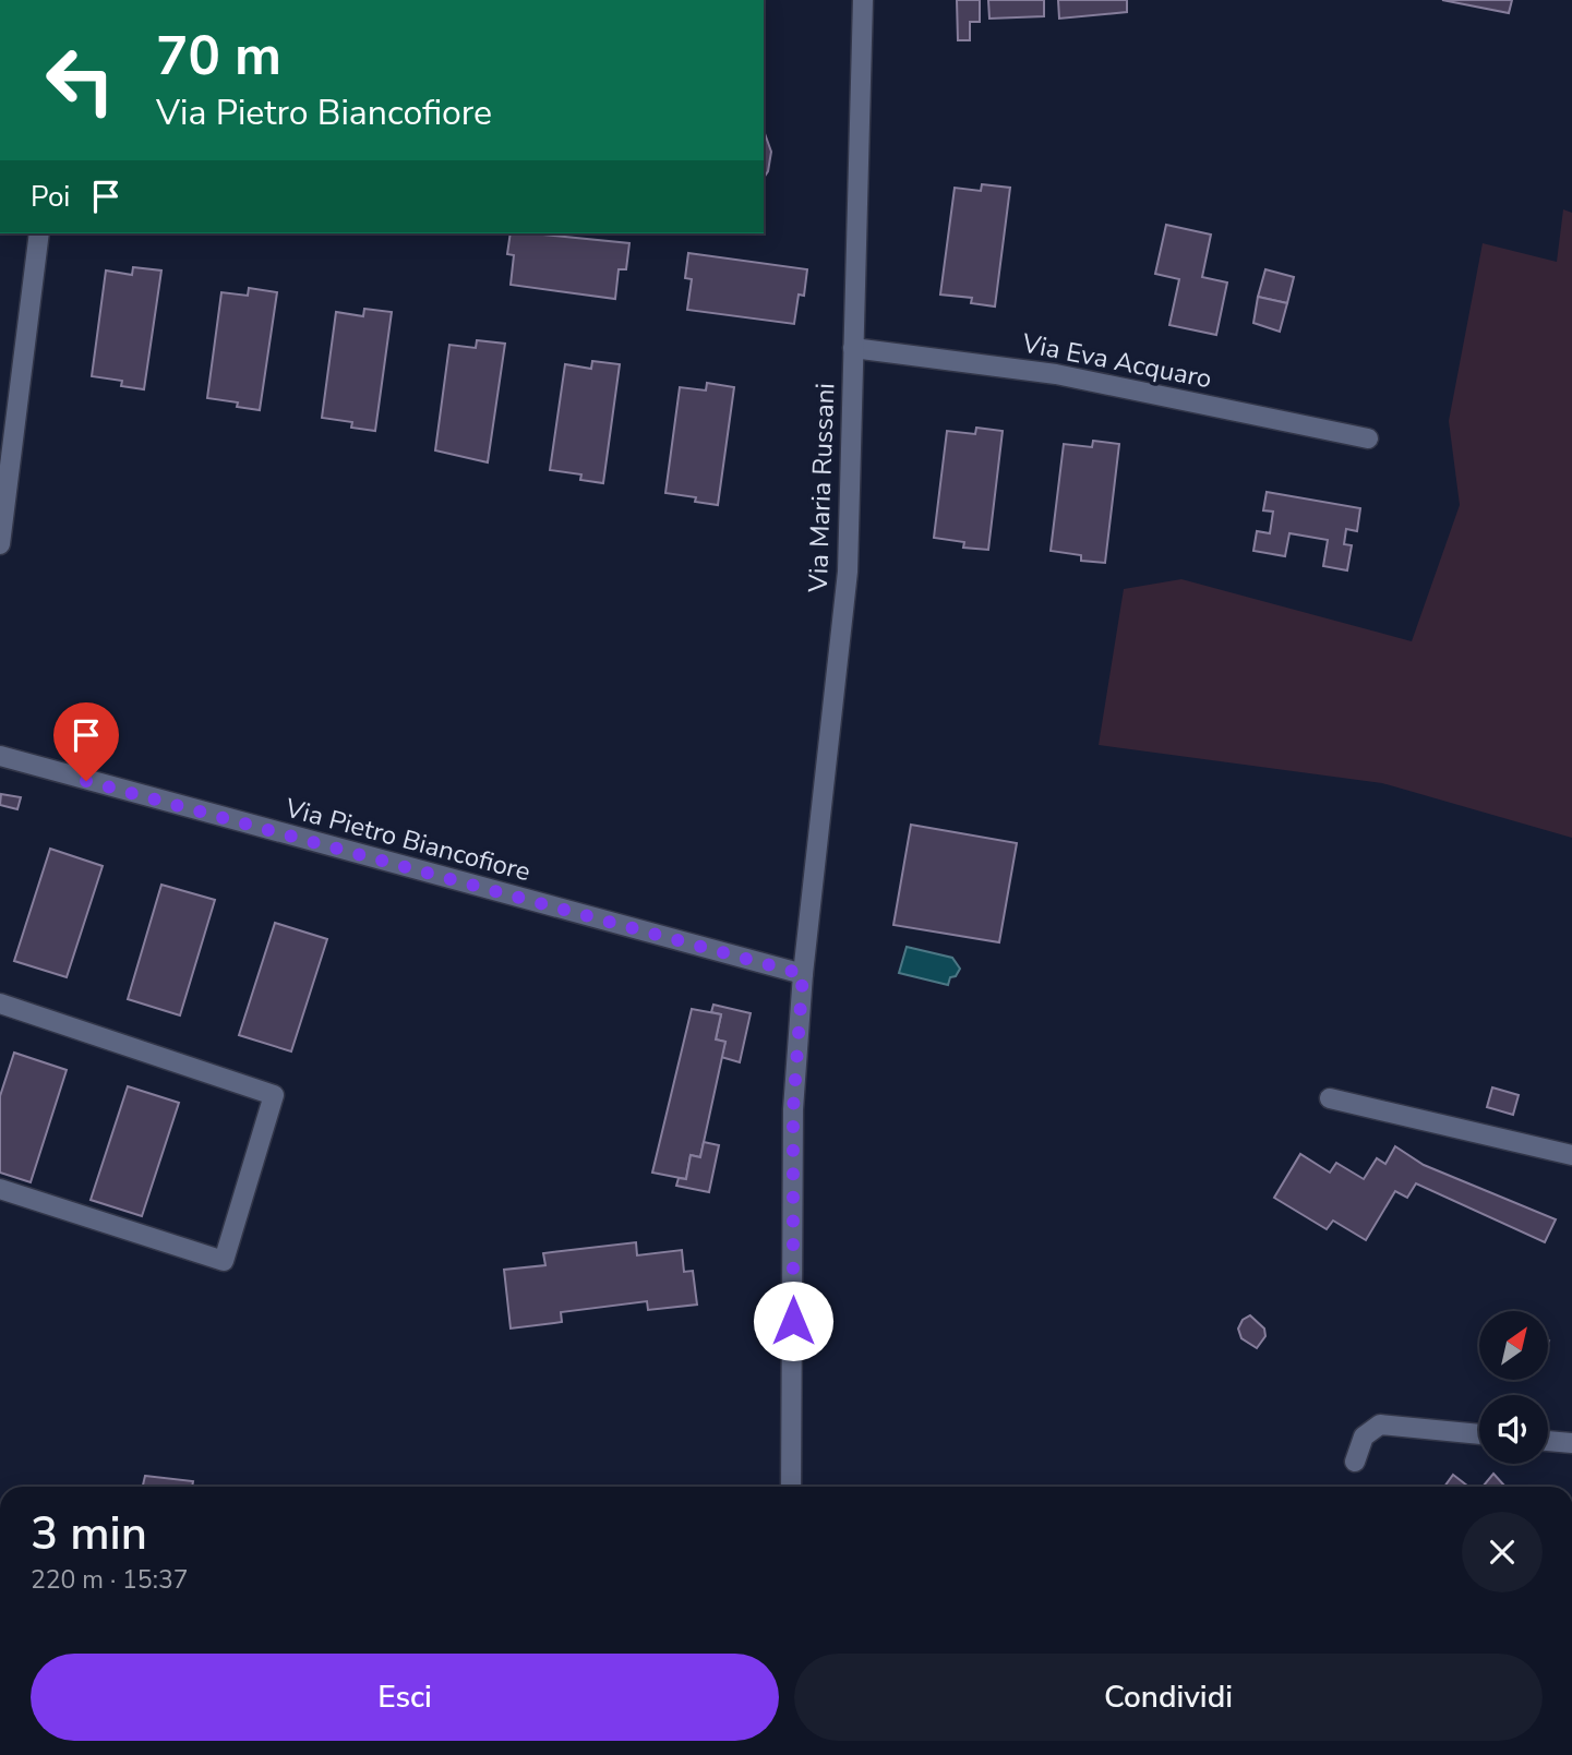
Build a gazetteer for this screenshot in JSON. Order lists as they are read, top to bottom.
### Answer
{
  "streets": {
    "street": ["Via Eva Acquaro", "Via Maria Russani", "Via Pietro Biancofiore"]
  },
  "crossings": [
    ["Via Eva Acquaro", "Via Maria Russani"],
    ["Via Maria Russani", "Via Pietro Biancofiore"]
  ],
  "north": "top right",
  "page": {
    "turn": ["70 m", "Via Pietro Biancofiore"],
    "then": "Poi",
    "heading": ["3 min", "220 m · 15:37"],
    "buttons": ["Esci", "Condividi"]
  }
}
